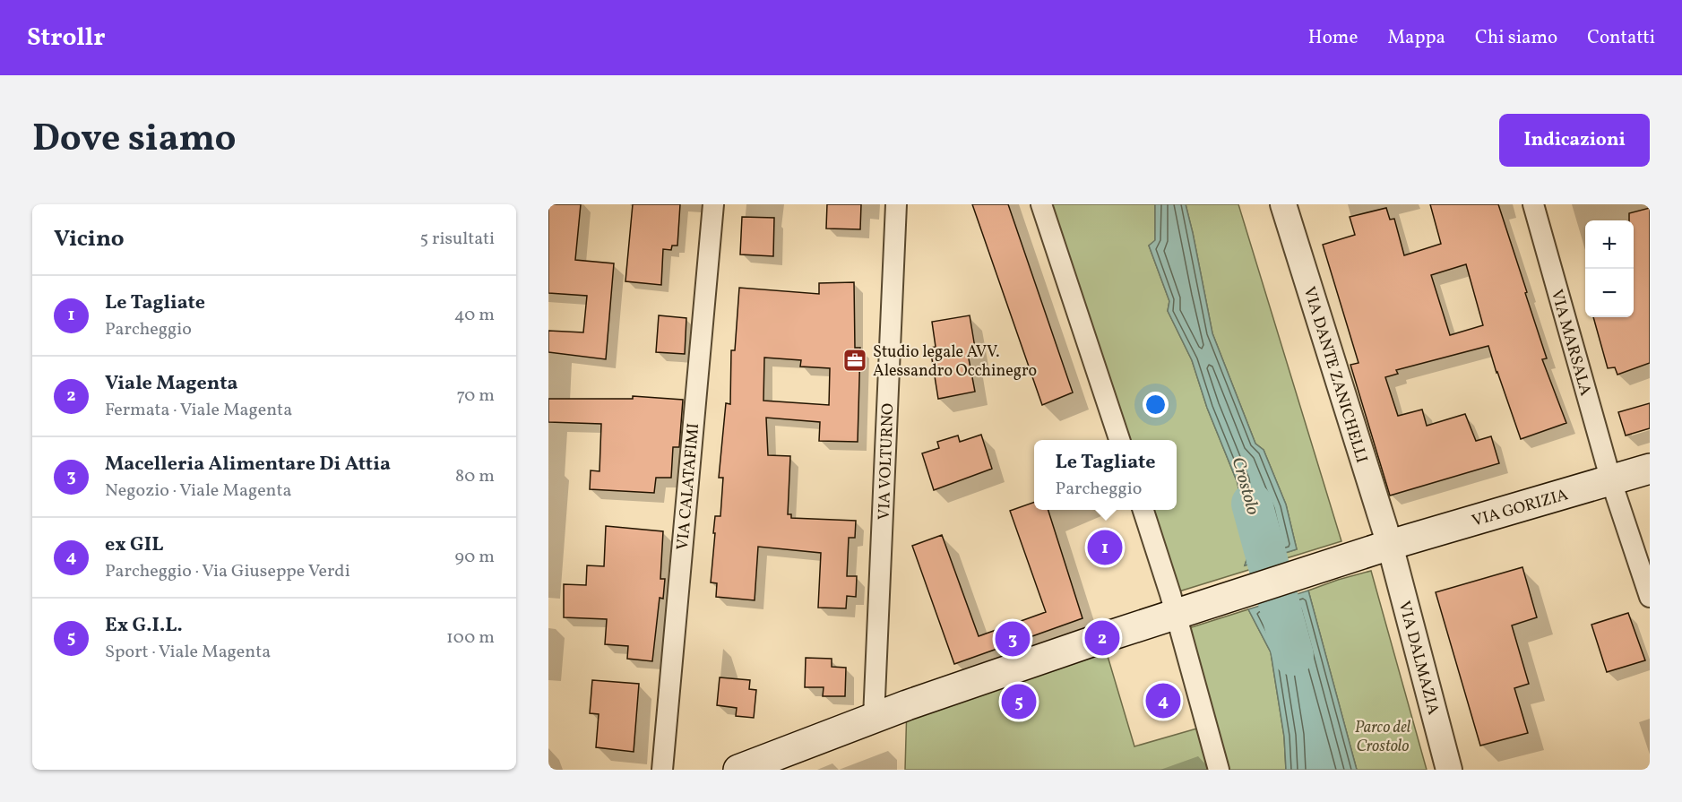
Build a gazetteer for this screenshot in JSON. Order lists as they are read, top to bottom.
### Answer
{
  "streets": {
    "main road": ["VIA GORIZIA"],
    "street": [
      "VIA MARSALA",
      "VIA DANTE ZANICHELLI",
      "VIA VOLTURNO",
      "VIA CALATAFIMI",
      "VIA DALMAZIA"
    ]
  },
  "crossings": [
    ["VIA MARSALA", "VIA GORIZIA"],
    ["VIA DANTE ZANICHELLI", "VIA GORIZIA"],
    ["VIA DANTE ZANICHELLI", "VIA DALMAZIA"],
    ["VIA VOLTURNO", "VIA GORIZIA"],
    ["VIA GORIZIA", "VIA DALMAZIA"]
  ],
  "water": ["Crostolo"],
  "parks": ["Parco del Crostolo"],
  "places": {
    "office": ["Studio legale AVV. Alessandro Occhinegro"]
  },
  "page": {
    "header": "Strollr",
    "nav": [
      "Home",
      "Mappa",
      "Chi siamo",
      "Contatti"
    ],
    "title": "Dove siamo",
    "buttons": "Indicazioni",
    "heading": ["Vicino", "5 risultati"],
    "map_buttons": ["+", "−"],
    "list": [
      {
        "mark": "1",
        "name": "Le Tagliate",
        "note": "Parcheggio",
        "value": "40 m"
      },
      {
        "mark": "2",
        "name": "Viale Magenta",
        "note": "Fermata · Viale Magenta",
        "value": "70 m"
      },
      {
        "mark": "3",
        "name": "Macelleria Alimentare Di Attia",
        "note": "Negozio · Viale Magenta",
        "value": "80 m"
      },
      {
        "mark": "4",
        "name": "ex GIL",
        "note": "Parcheggio · Via Giuseppe Verdi",
        "value": "90 m"
      },
      {
        "mark": "5",
        "name": "Ex G.I.L.",
        "note": "Sport · Viale Magenta",
        "value": "100 m"
      }
    ],
    "popup": ["Le Tagliate", "Parcheggio"],
    "pins": [
      "1",
      "2",
      "3",
      "4",
      "5"
    ]
  }
}
